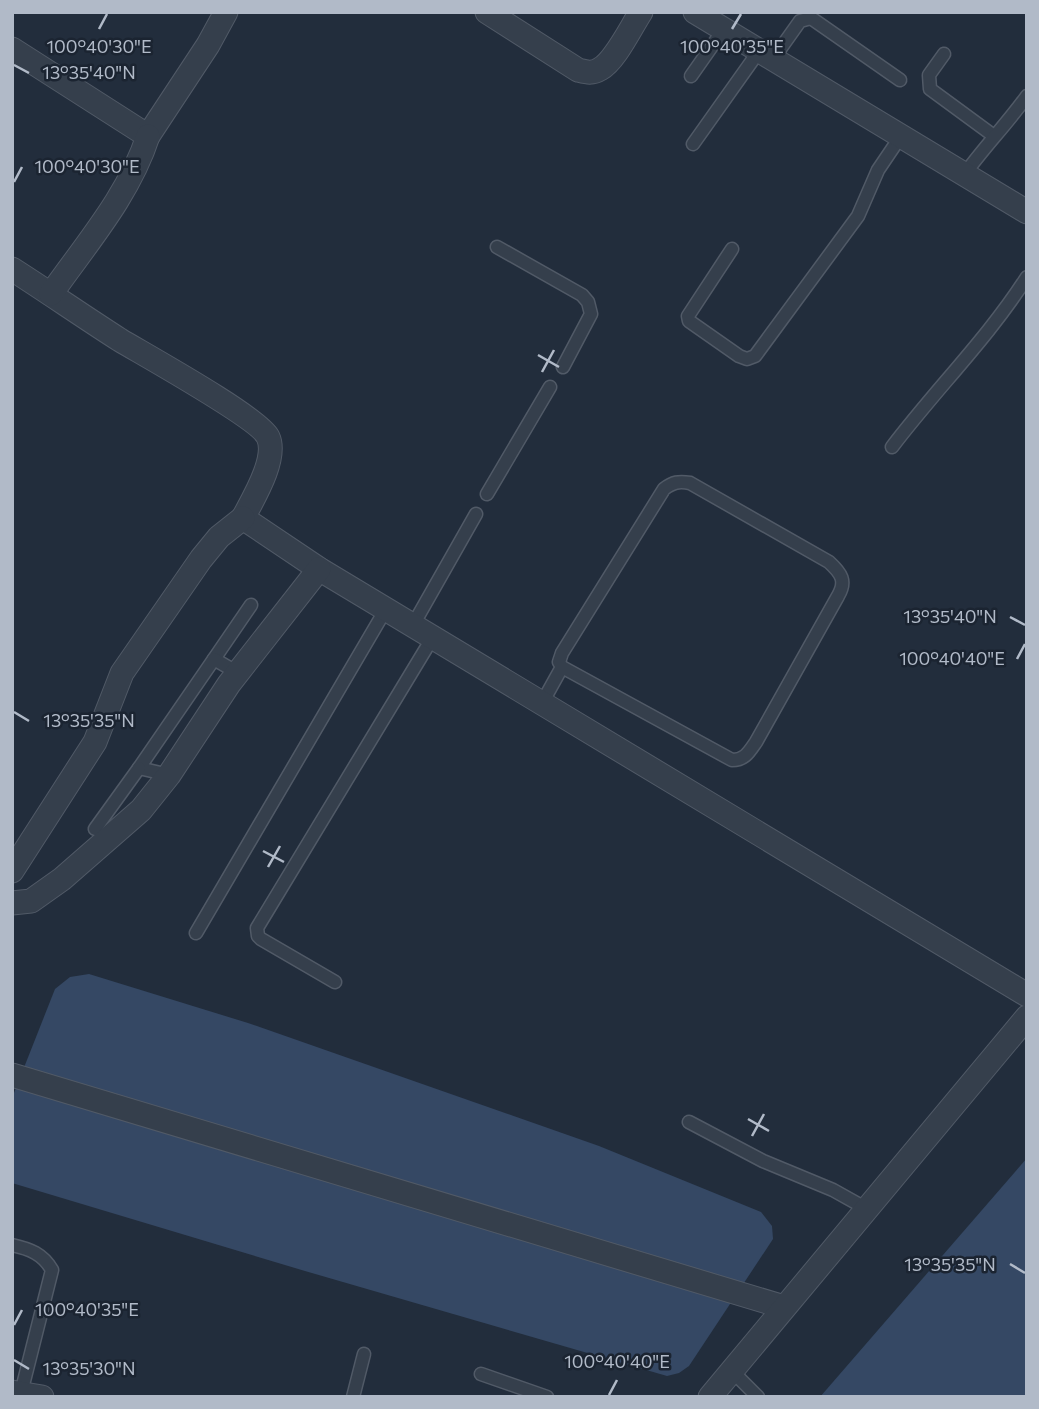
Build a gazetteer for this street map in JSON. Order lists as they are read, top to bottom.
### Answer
{
  "coordinates": [
    "100°40'30\"E",
    "100°40'35\"E",
    "13°35'40\"N",
    "100°40'40\"E",
    "13°35'35\"N",
    "13°35'30\"N"
  ]
}
